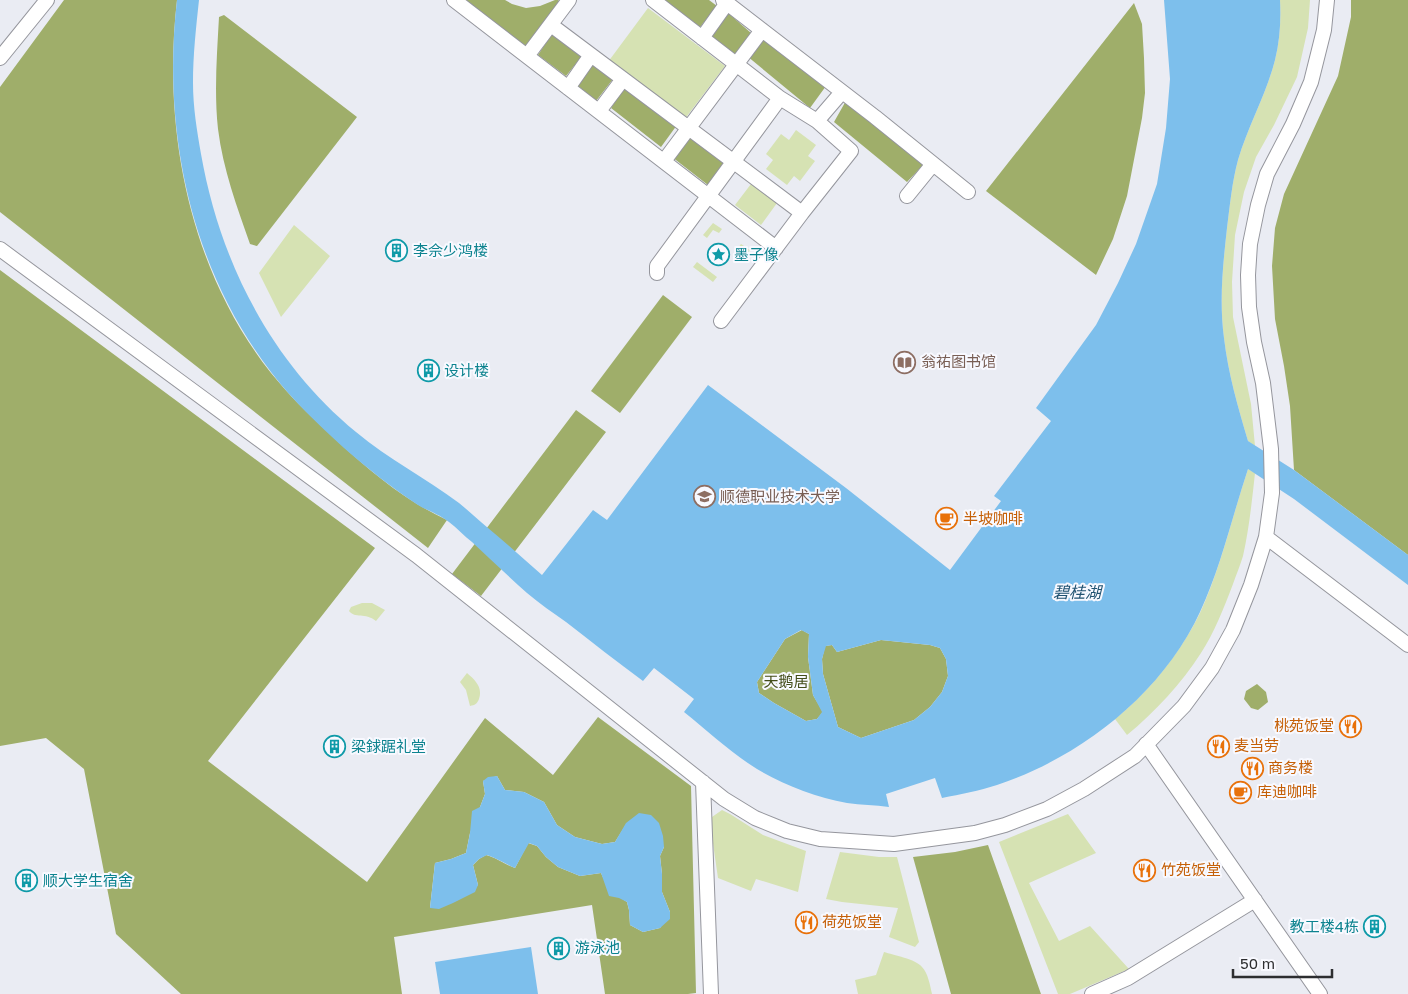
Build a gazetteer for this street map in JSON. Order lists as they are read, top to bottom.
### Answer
{
  "water": ["碧桂湖"],
  "parks": ["天鹅居"],
  "places": {
    "building": [
      "李佘少鸿楼",
      "设计楼",
      "梁銶踞礼堂",
      "顺大学生宿舍",
      "教工楼4栋",
      "游泳池"
    ],
    "place": ["墨子像"],
    "library": ["翁祐图书馆"],
    "school or university": ["顺德职业技术大学"],
    "cafe": ["半坡咖啡", "库迪咖啡"],
    "restaurant": [
      "桃苑饭堂",
      "麦当劳",
      "商务楼",
      "竹苑饭堂",
      "荷苑饭堂"
    ]
  },
  "scale_bar": "50 m"
}
